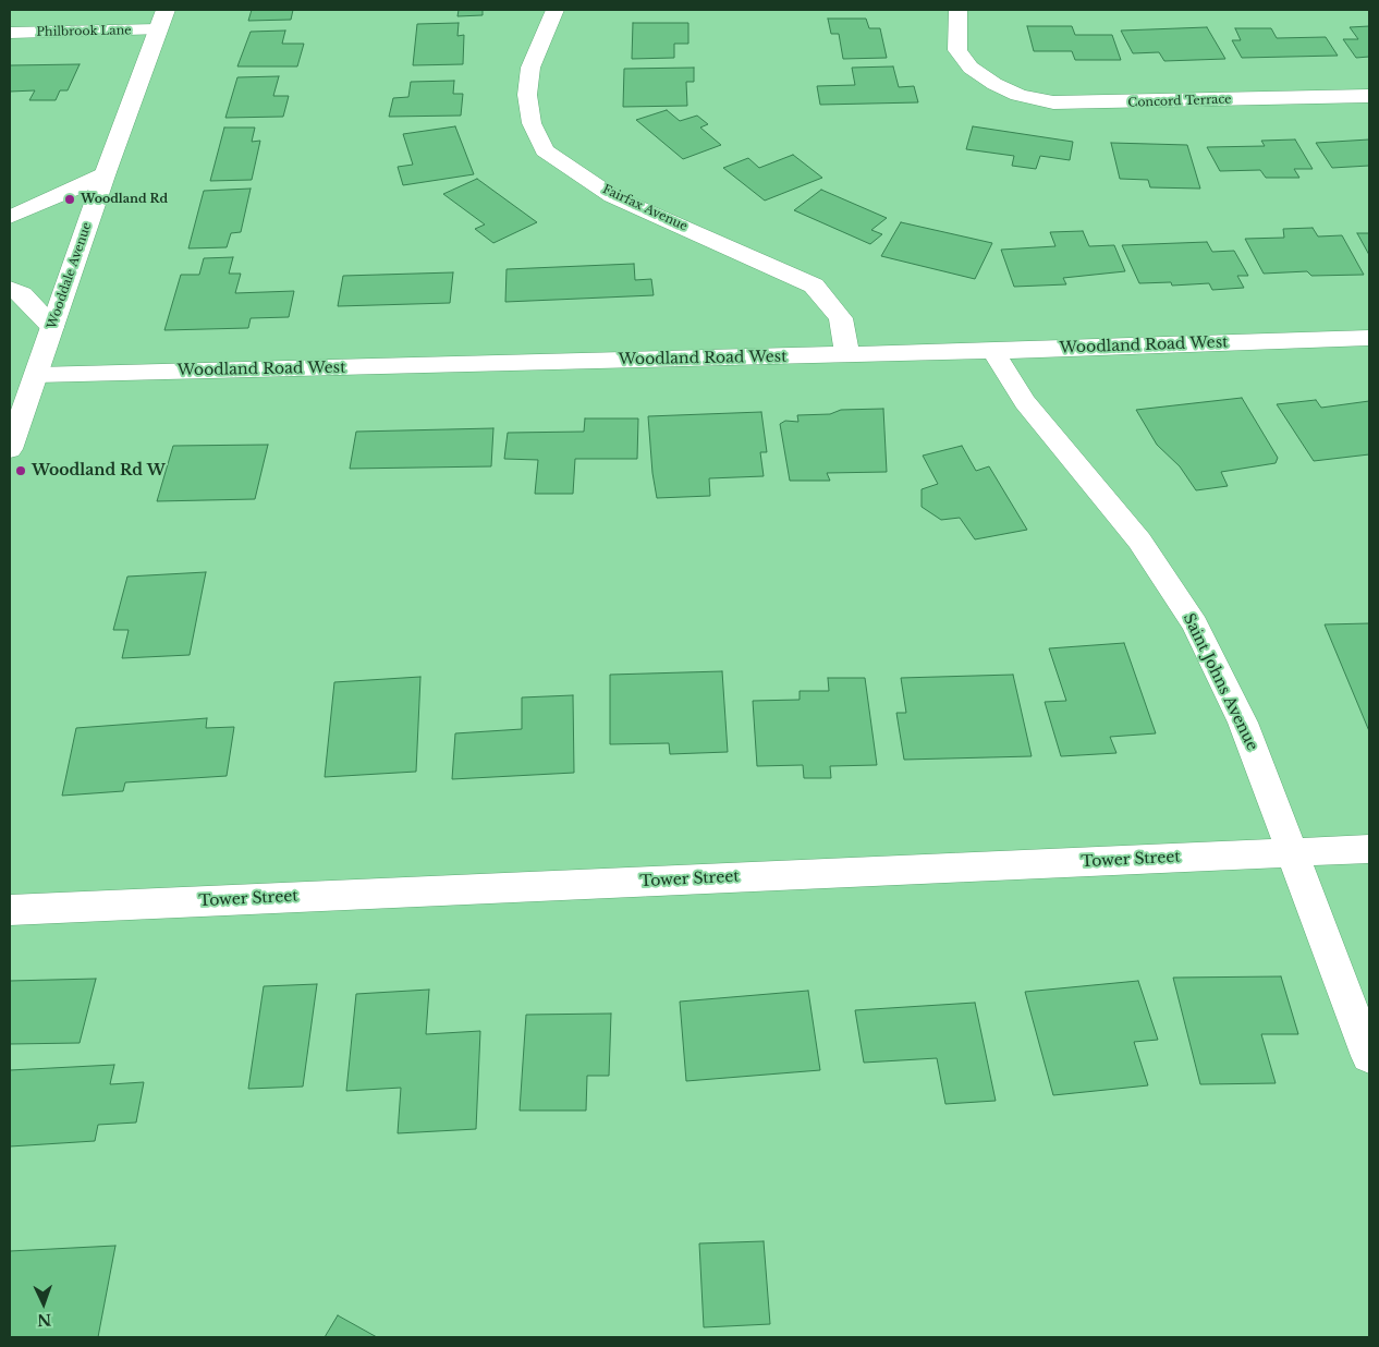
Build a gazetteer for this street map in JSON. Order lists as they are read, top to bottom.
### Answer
{
  "streets": {
    "street": [
      "Philbrook Lane",
      "Concord Terrace",
      "Fairfax Avenue",
      "Wooddale Avenue",
      "Woodland Road West",
      "Saint Johns Avenue",
      "Tower Street"
    ]
  },
  "crossings": [
    ["Philbrook Lane", "Wooddale Avenue"],
    ["Fairfax Avenue", "Woodland Road West"],
    ["Wooddale Avenue", "Woodland Road West"],
    ["Woodland Road West", "Saint Johns Avenue"],
    ["Saint Johns Avenue", "Tower Street"]
  ],
  "places": ["Woodland Rd", "Woodland Rd W"],
  "north": "bottom"
}
